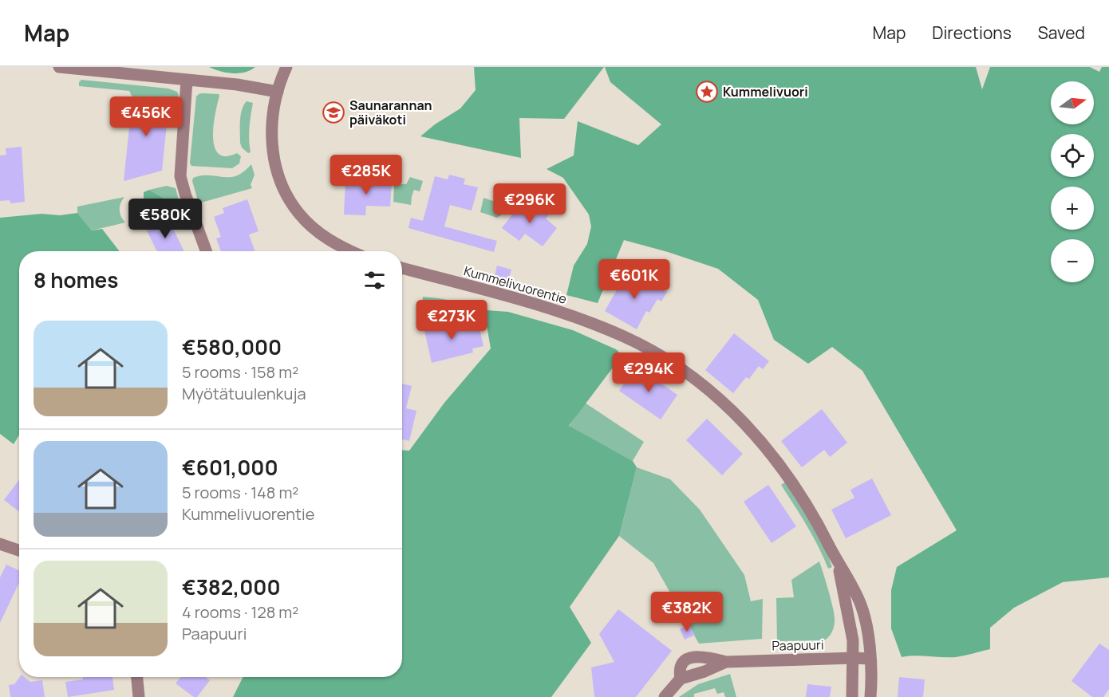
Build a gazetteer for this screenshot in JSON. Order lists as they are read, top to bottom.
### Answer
{
  "streets": {
    "street": ["Kummelivuorentie", "Paapuuri"]
  },
  "crossings": [
    ["Kummelivuorentie", "Paapuuri"]
  ],
  "places": {
    "place": ["Kummelivuori"],
    "school or university": ["Saunarannan päiväkoti"]
  },
  "north": "right",
  "page": {
    "header": "Map",
    "nav": ["Map", "Directions", "Saved"],
    "map_buttons": ["+", "−"],
    "price": [
      "€456K",
      "€285K",
      "€296K",
      "€580K",
      "€601K",
      "€273K",
      "€294K",
      "€382K"
    ],
    "heading": "8 homes",
    "list": [
      {
        "name": "€580,000",
        "note": "5 rooms · 158 m² · Myötätuulenkuja"
      },
      {
        "name": "€601,000",
        "note": "5 rooms · 148 m² · Kummelivuorentie"
      },
      {
        "name": "€382,000",
        "note": "4 rooms · 128 m² · Paapuuri"
      }
    ]
  }
}
